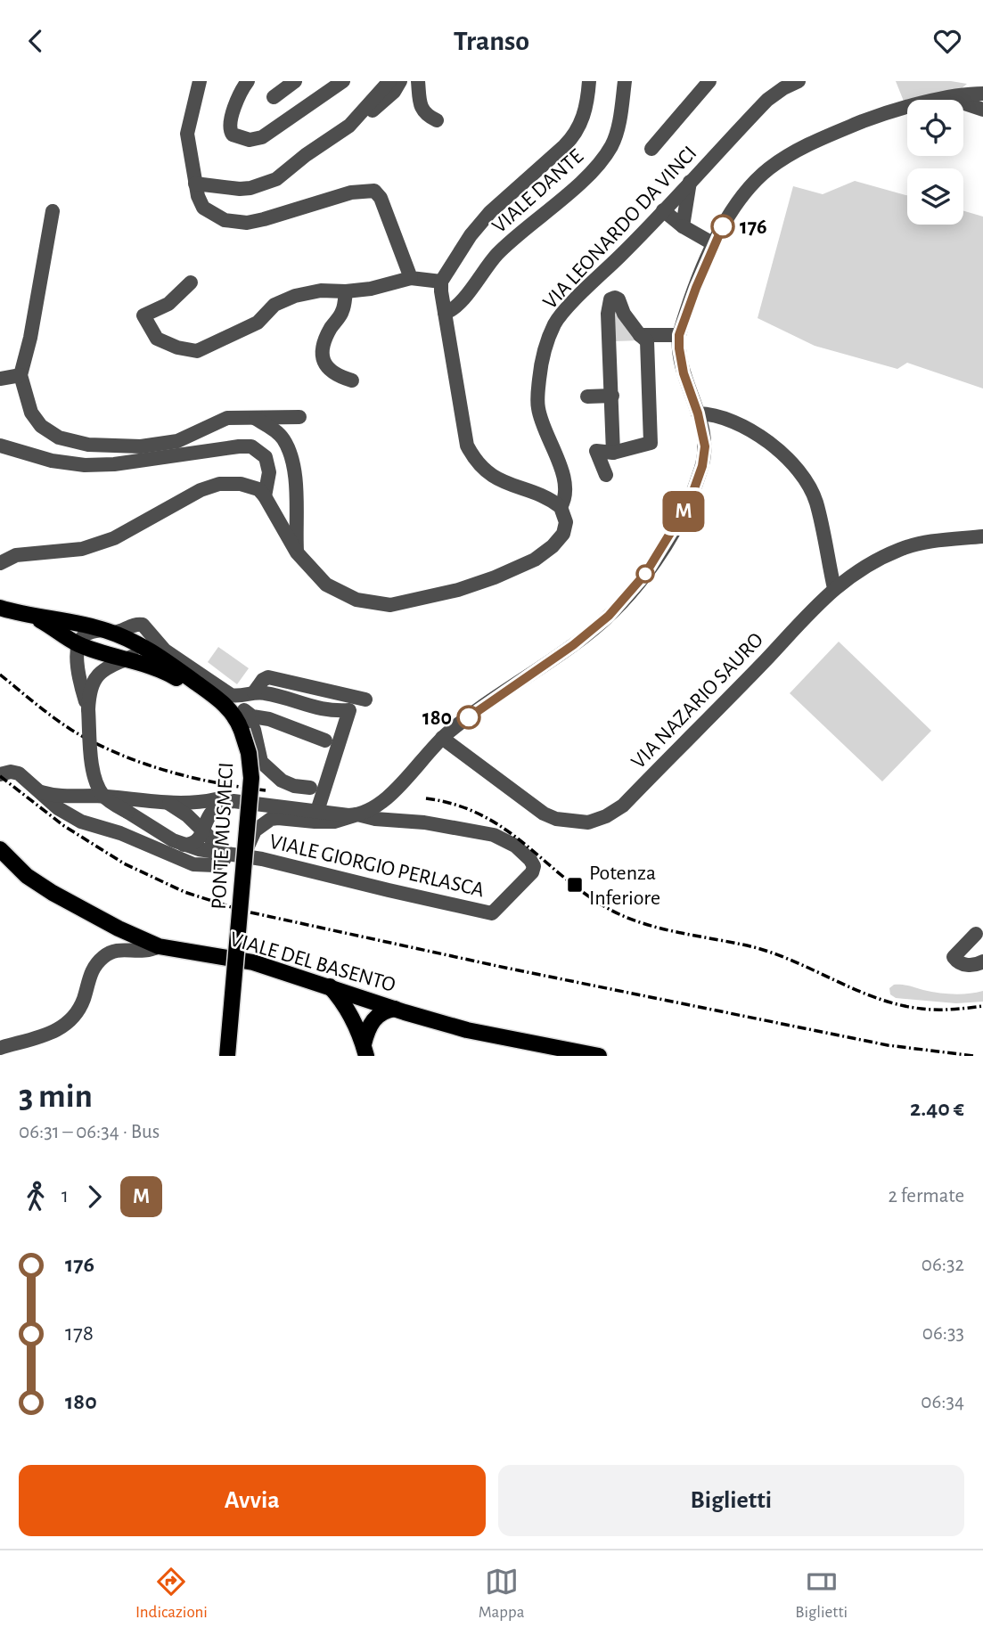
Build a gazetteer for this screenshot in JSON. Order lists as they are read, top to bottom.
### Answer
{
  "streets": {
    "main road": ["PONTE MUSMECI", "VIALE DEL BASENTO"],
    "street": [
      "VIALE DANTE",
      "VIA LEONARDO DA VINCI",
      "VIA NAZARIO SAURO",
      "VIALE GIORGIO PERLASCA"
    ]
  },
  "crossings": [
    ["PONTE MUSMECI", "VIALE GIORGIO PERLASCA"]
  ],
  "places": {
    "other": ["176", "180"],
    "transit": ["Potenza Inferiore"]
  },
  "lines": ["bus line M"],
  "page": {
    "header": "Transo",
    "on_map": "M",
    "heading": ["3 min", "06:31 – 06:34 · Bus", "2.40 €"],
    "legs": ["1", "M", "2 fermate"],
    "list": [
      {
        "name": "176",
        "value": "06:32"
      },
      {
        "name": "178",
        "value": "06:33"
      },
      {
        "name": "180",
        "value": "06:34"
      }
    ],
    "buttons": ["Avvia", "Biglietti"],
    "tabs": ["Indicazioni", "Mappa", "Biglietti"]
  }
}
